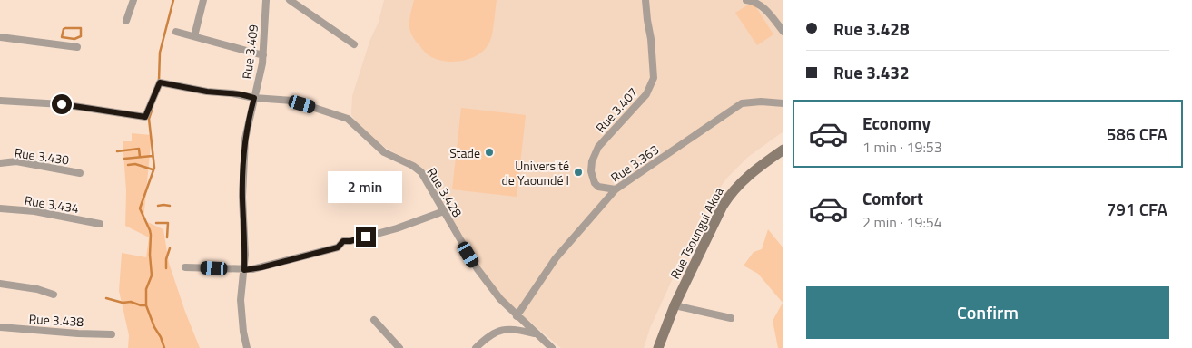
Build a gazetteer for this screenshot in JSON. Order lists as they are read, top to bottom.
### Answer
{
  "streets": {
    "main road": ["Rue Tsoungui Akoa"],
    "street": [
      "Rue 3.409",
      "Rue 3.407",
      "Rue 3.430",
      "Rue 3.363",
      "Rue 3.428",
      "Rue 3.434",
      "Rue 3.438"
    ]
  },
  "crossings": [
    ["Rue 3.409", "Rue 3.428"],
    ["Rue 3.407", "Rue 3.363"],
    ["Rue 3.363", "Rue 3.428"]
  ],
  "places": ["Stade", "Université de Yaoundé I"],
  "page": {
    "banner": ["Rue 3.428", "Rue 3.432"],
    "list": [
      {
        "name": "Economy",
        "note": "1 min · 19:53",
        "value": "586 CFA"
      },
      {
        "name": "Comfort",
        "note": "2 min · 19:54",
        "value": "791 CFA"
      }
    ],
    "bubble": "2 min",
    "buttons": "Confirm"
  }
}
